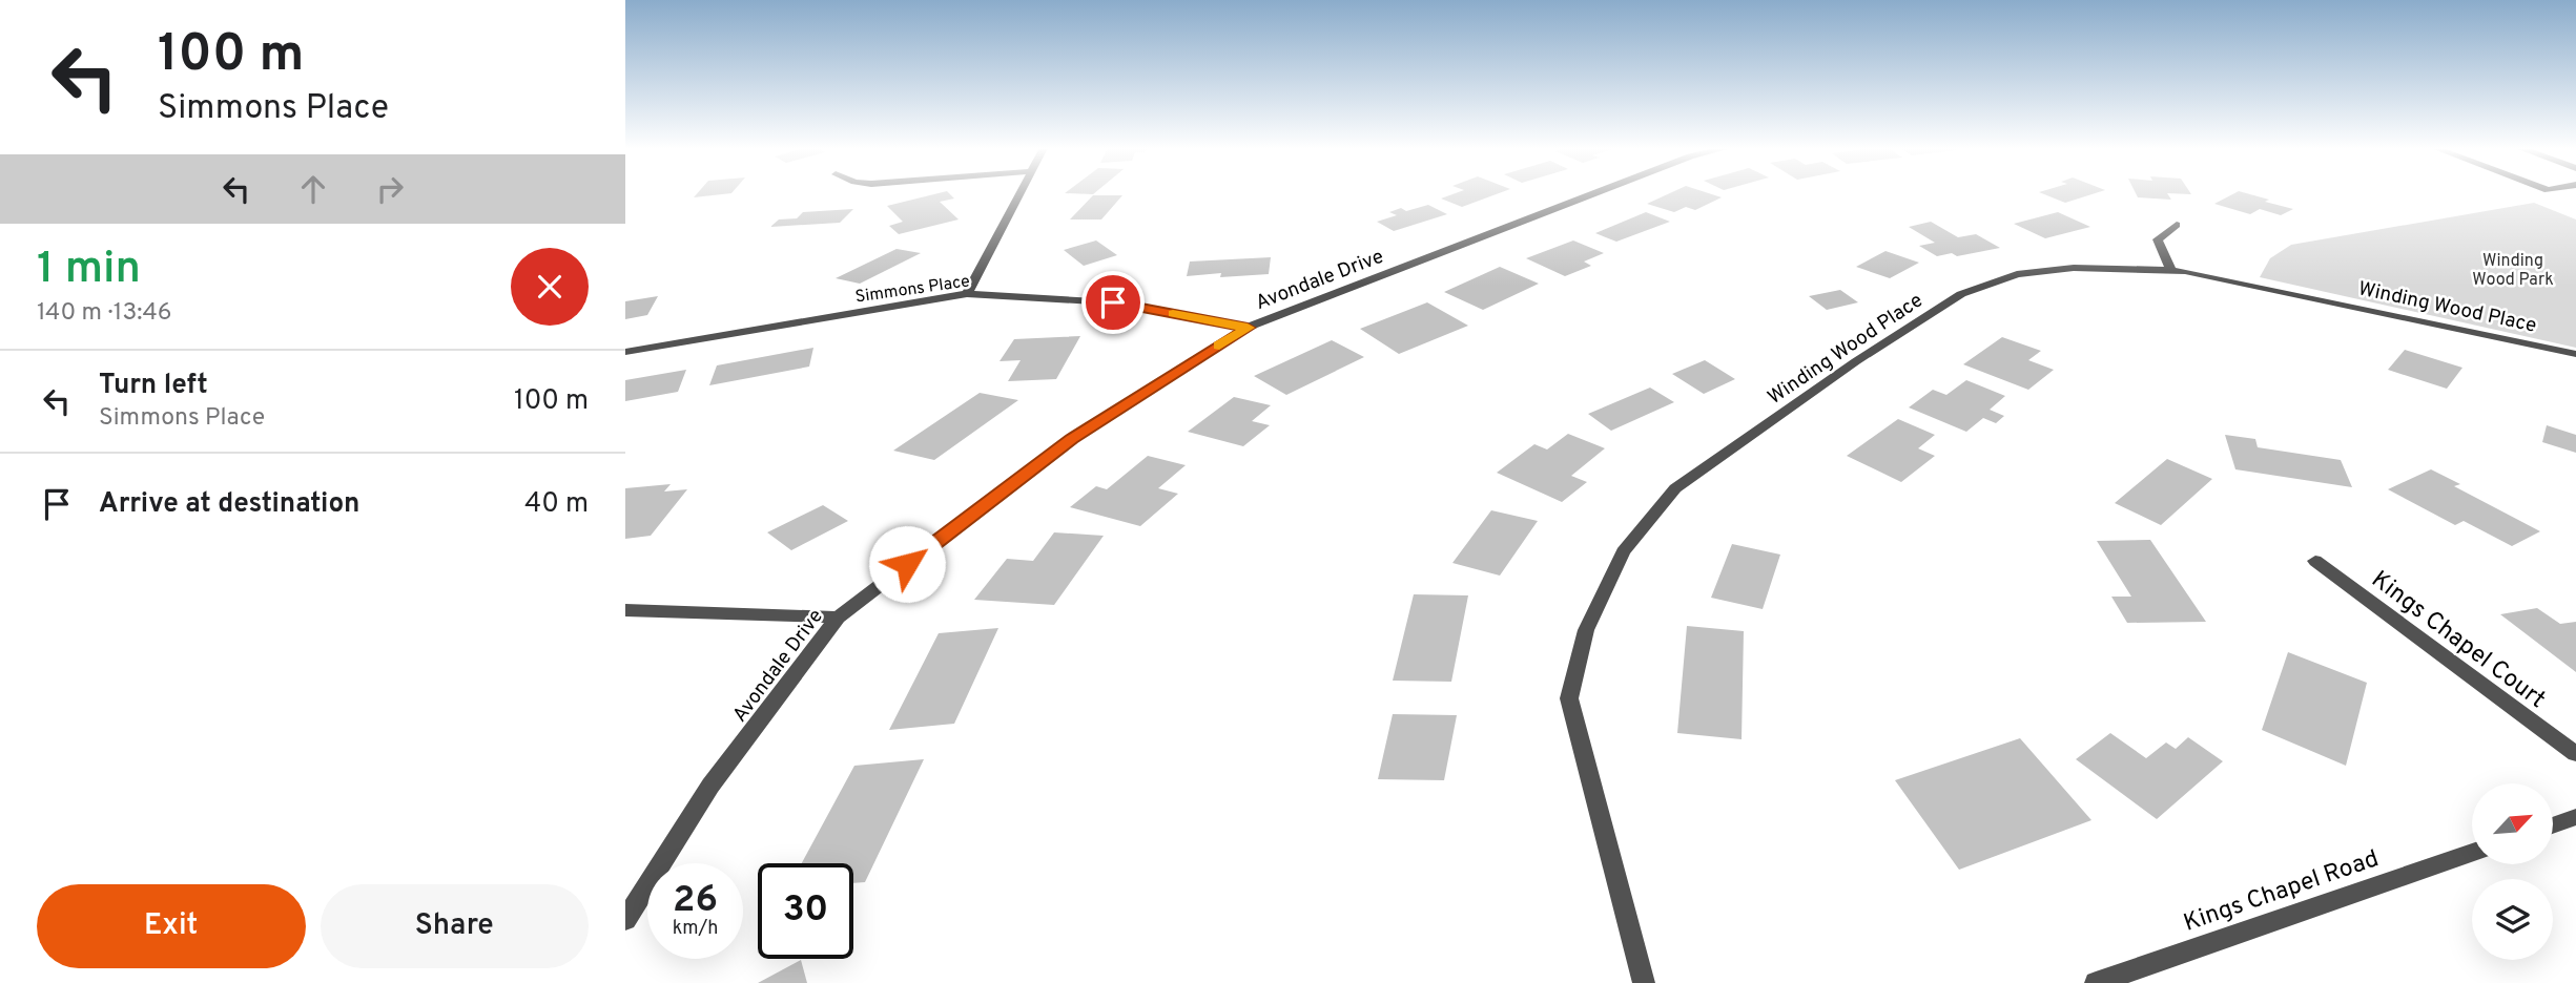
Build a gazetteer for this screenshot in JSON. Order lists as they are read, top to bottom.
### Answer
{
  "streets": {
    "street": [
      "Avondale Drive",
      "Simmons Place",
      "Winding Wood Place",
      "Kings Chapel Court",
      "Kings Chapel Road"
    ]
  },
  "crossings": [
    ["Avondale Drive", "Simmons Place"]
  ],
  "parks": ["Winding Wood Park"],
  "north": "top right",
  "page": {
    "turn": ["100 m", "Simmons Place"],
    "heading": ["1 min", "140 m · 13:46"],
    "list": [
      {
        "name": "Turn left",
        "note": "Simmons Place",
        "value": "100 m"
      },
      {
        "name": "Arrive at destination",
        "value": "40 m"
      }
    ],
    "speed": "26 km/h",
    "limit": "30",
    "buttons": ["Exit", "Share"]
  }
}
